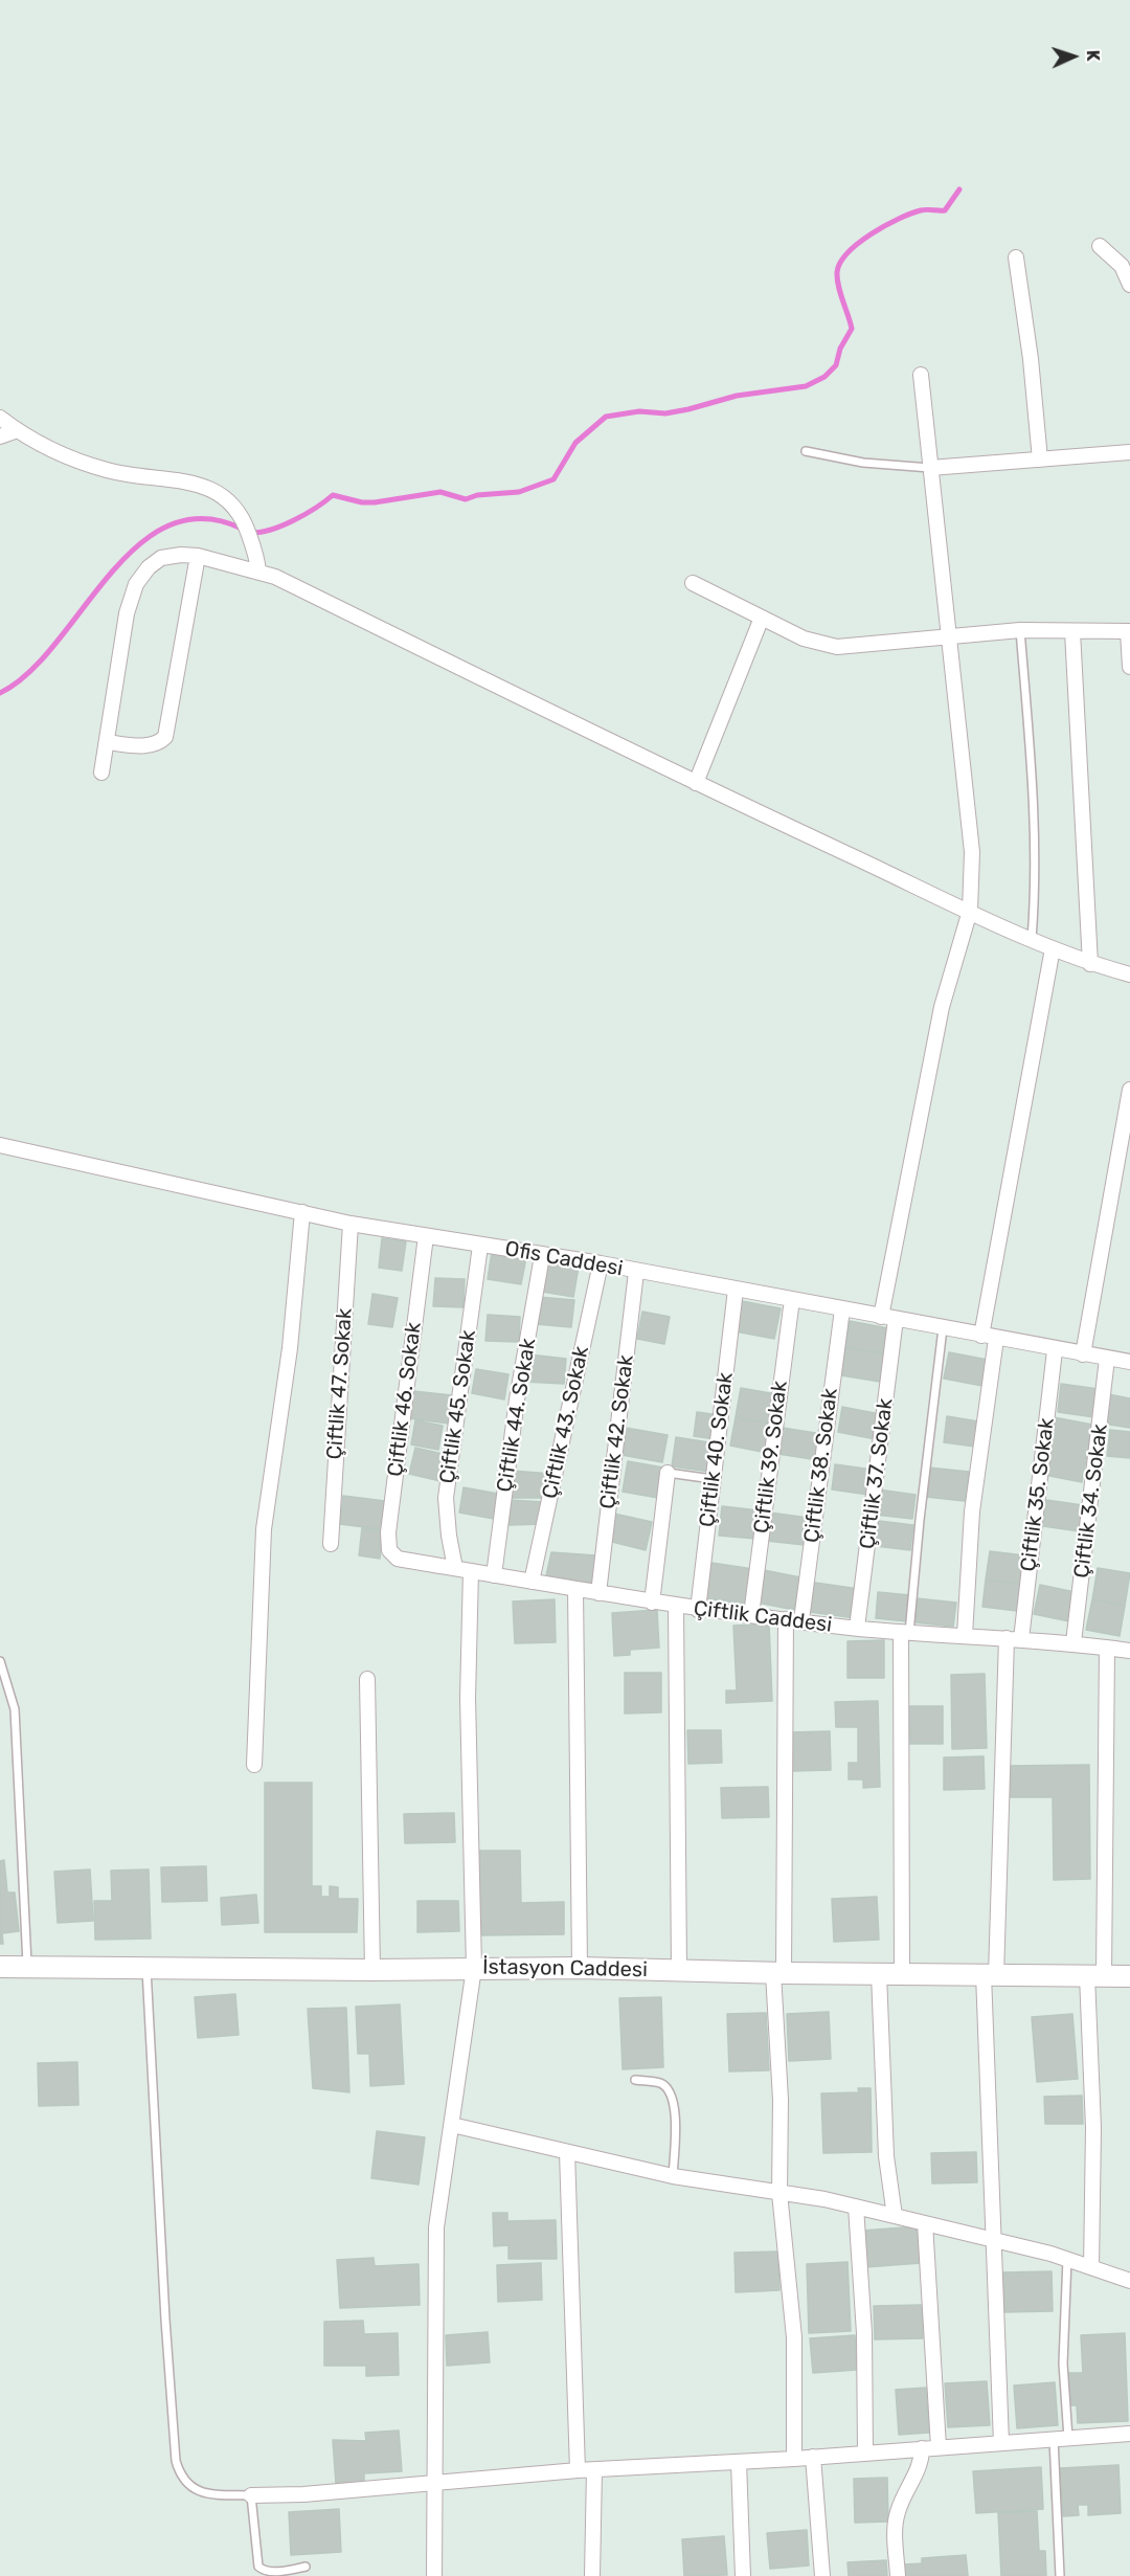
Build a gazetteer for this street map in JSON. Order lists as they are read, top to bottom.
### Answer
{
  "streets": {
    "main road": ["İstasyon Caddesi"],
    "street": [
      "Ofis Caddesi",
      "Çiftlik 47. Sokak",
      "Çiftlik 46. Sokak",
      "Çiftlik 45. Sokak",
      "Çiftlik 44. Sokak",
      "Çiftlik 43. Sokak",
      "Çiftlik 42. Sokak",
      "Çiftlik 40. Sokak",
      "Çiftlik 39. Sokak",
      "Çiftlik 38. Sokak",
      "Çiftlik 37. Sokak",
      "Çiftlik 35. Sokak",
      "Çiftlik 34. Sokak",
      "Çiftlik Caddesi"
    ]
  },
  "crossings": [
    ["Ofis Caddesi", "Çiftlik 47. Sokak"],
    ["Ofis Caddesi", "Çiftlik 46. Sokak"],
    ["Ofis Caddesi", "Çiftlik 45. Sokak"],
    ["Ofis Caddesi", "Çiftlik 44. Sokak"],
    ["Ofis Caddesi", "Çiftlik 43. Sokak"],
    ["Ofis Caddesi", "Çiftlik 42. Sokak"],
    ["Ofis Caddesi", "Çiftlik 40. Sokak"],
    ["Ofis Caddesi", "Çiftlik 39. Sokak"],
    ["Ofis Caddesi", "Çiftlik 38. Sokak"],
    ["Ofis Caddesi", "Çiftlik 37. Sokak"],
    ["Ofis Caddesi", "Çiftlik 35. Sokak"],
    ["Ofis Caddesi", "Çiftlik 34. Sokak"],
    ["Çiftlik 46. Sokak", "Çiftlik Caddesi"],
    ["Çiftlik 45. Sokak", "Çiftlik Caddesi"],
    ["Çiftlik 44. Sokak", "Çiftlik Caddesi"],
    ["Çiftlik 43. Sokak", "Çiftlik Caddesi"],
    ["Çiftlik 42. Sokak", "Çiftlik Caddesi"],
    ["Çiftlik 40. Sokak", "Çiftlik Caddesi"],
    ["Çiftlik 39. Sokak", "Çiftlik Caddesi"],
    ["Çiftlik 38. Sokak", "Çiftlik Caddesi"],
    ["Çiftlik 37. Sokak", "Çiftlik Caddesi"],
    ["Çiftlik 35. Sokak", "Çiftlik Caddesi"],
    ["Çiftlik 35. Sokak", "İstasyon Caddesi"],
    ["Çiftlik 34. Sokak", "Çiftlik Caddesi"]
  ],
  "north": "right"
}
